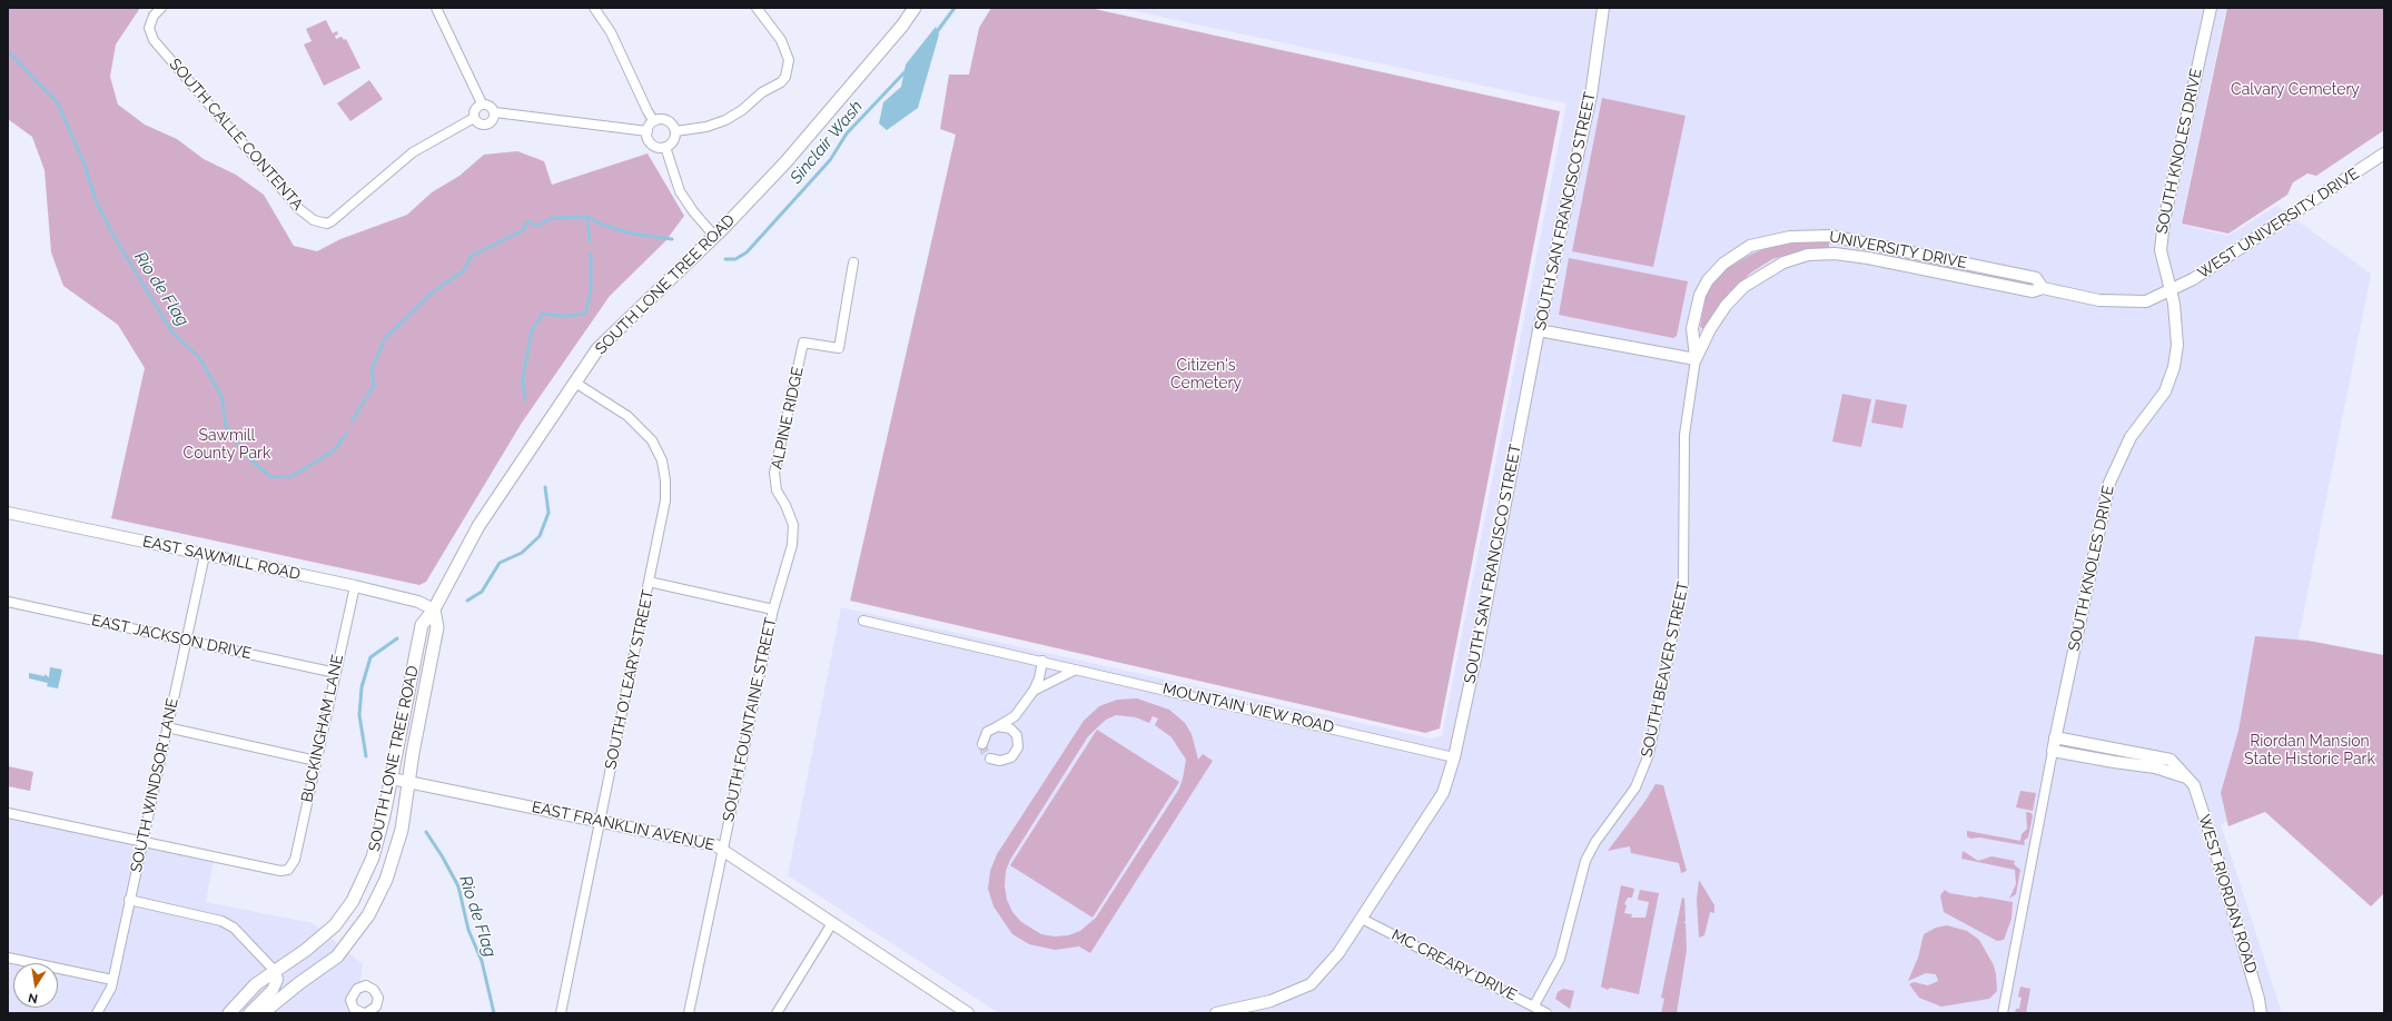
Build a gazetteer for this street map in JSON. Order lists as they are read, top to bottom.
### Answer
{
  "streets": {
    "main road": ["SOUTH LONE TREE ROAD"],
    "street": [
      "SOUTH CALLE CONTENTA",
      "SOUTH KNOLES DRIVE",
      "SOUTH SAN FRANCISCO STREET",
      "WEST UNIVERSITY DRIVE",
      "UNIVERSITY DRIVE",
      "ALPINE RIDGE",
      "EAST SAWMILL ROAD",
      "EAST JACKSON DRIVE",
      "SOUTH BEAVER STREET",
      "SOUTH O'LEARY STREET",
      "MOUNTAIN VIEW ROAD",
      "SOUTH FOUNTAINE STREET",
      "BUCKINGHAM LANE",
      "SOUTH WINDSOR LANE",
      "EAST FRANKLIN AVENUE",
      "WEST RIORDAN ROAD",
      "MC CREARY DRIVE"
    ]
  },
  "crossings": [
    ["SOUTH KNOLES DRIVE", "WEST UNIVERSITY DRIVE"],
    ["SOUTH KNOLES DRIVE", "UNIVERSITY DRIVE"],
    ["SOUTH KNOLES DRIVE", "WEST RIORDAN ROAD"],
    ["SOUTH SAN FRANCISCO STREET", "MOUNTAIN VIEW ROAD"],
    ["SOUTH SAN FRANCISCO STREET", "MC CREARY DRIVE"],
    ["WEST UNIVERSITY DRIVE", "UNIVERSITY DRIVE"],
    ["UNIVERSITY DRIVE", "SOUTH BEAVER STREET"],
    ["SOUTH LONE TREE ROAD", "EAST SAWMILL ROAD"],
    ["SOUTH LONE TREE ROAD", "SOUTH O'LEARY STREET"],
    ["SOUTH LONE TREE ROAD", "EAST FRANKLIN AVENUE"],
    ["ALPINE RIDGE", "SOUTH FOUNTAINE STREET"],
    ["EAST SAWMILL ROAD", "BUCKINGHAM LANE"],
    ["EAST SAWMILL ROAD", "SOUTH WINDSOR LANE"],
    ["EAST JACKSON DRIVE", "BUCKINGHAM LANE"],
    ["EAST JACKSON DRIVE", "SOUTH WINDSOR LANE"],
    ["SOUTH BEAVER STREET", "MC CREARY DRIVE"],
    ["SOUTH O'LEARY STREET", "EAST FRANKLIN AVENUE"],
    ["SOUTH FOUNTAINE STREET", "EAST FRANKLIN AVENUE"],
    ["BUCKINGHAM LANE", "SOUTH WINDSOR LANE"]
  ],
  "water": ["Sinclair Wash", "Rio de Flag"],
  "parks": [
    "Calvary Cemetery",
    "Citizen's Cemetery",
    "Sawmill County Park",
    "Riordan Mansion State Historic Park"
  ],
  "north": "bottom"
}
